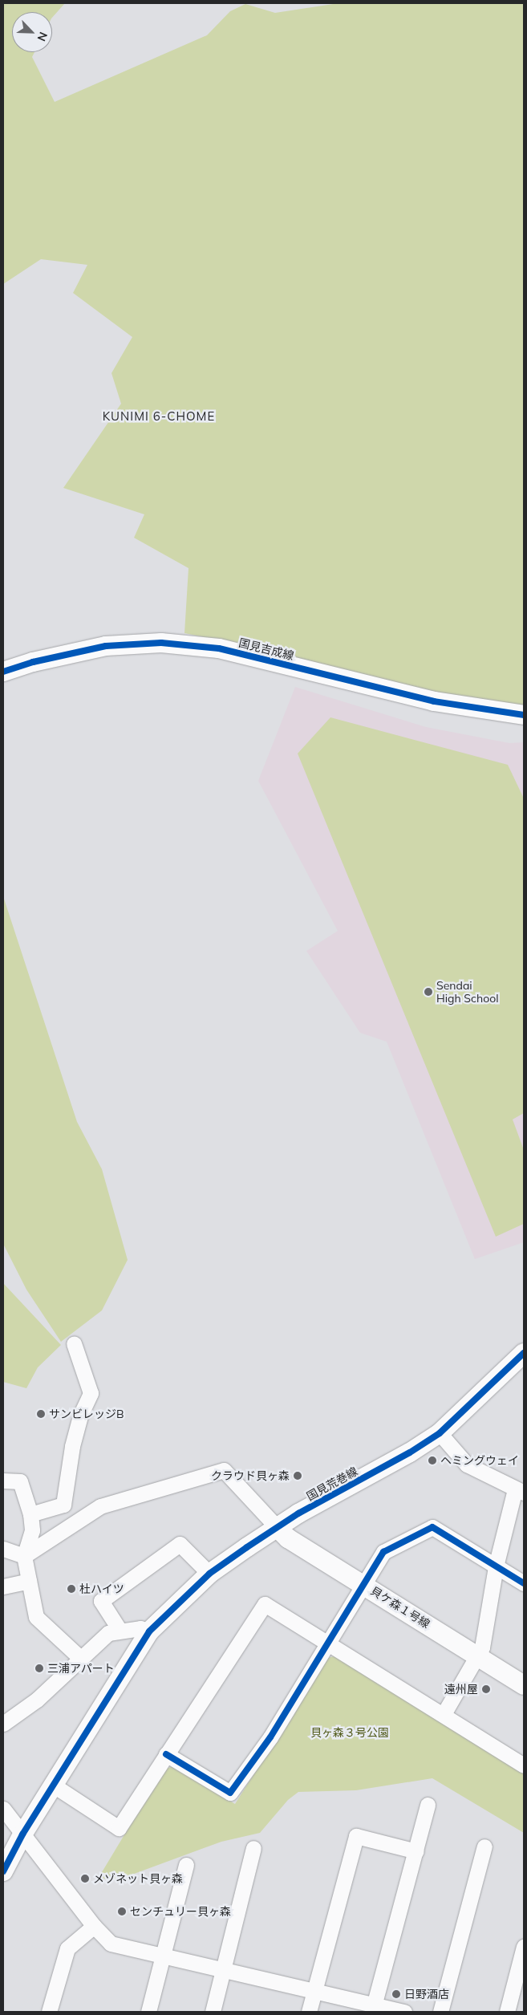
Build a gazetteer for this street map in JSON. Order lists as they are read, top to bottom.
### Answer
{
  "streets": {
    "street": ["国見吉成線", "国見荒巻線", "貝ケ森１号線"]
  },
  "crossings": [
    ["国見荒巻線", "貝ケ森１号線"]
  ],
  "districts": ["KUNIMI 6-CHOME"],
  "parks": ["貝ヶ森３号公園"],
  "places": [
    "Sendai High School",
    "サンビレッジB",
    "ヘミングウェイ",
    "クラウド貝ヶ森",
    "杜ハイツ",
    "三浦アパート",
    "遠州屋",
    "メゾネット貝ヶ森",
    "センチュリー貝ヶ森",
    "日野酒店"
  ],
  "north": "bottom right"
}
